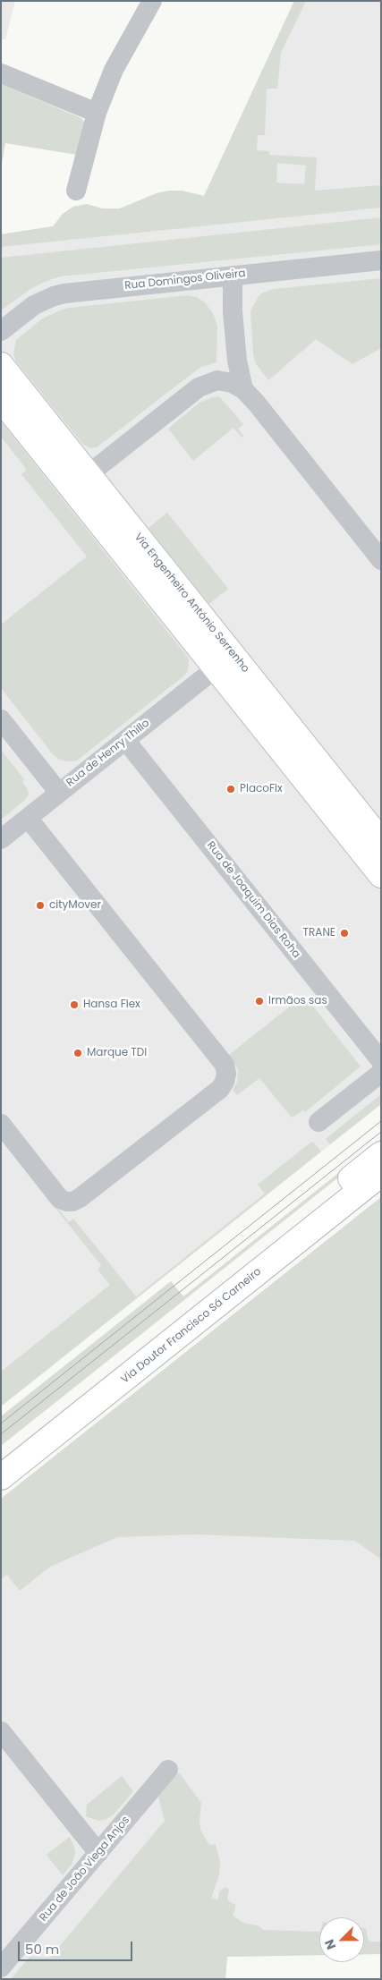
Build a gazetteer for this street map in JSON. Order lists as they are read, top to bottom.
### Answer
{
  "streets": {
    "main road": ["Via Engenheiro António Serrenho", "Via Doutor Francisco Sá Carneiro"],
    "street": [
      "Rua Domingos Oliveira",
      "Rua de Henry Thillo",
      "Rua de Joaquim Dias Roha",
      "Rua de João Viega Anjos"
    ]
  },
  "crossings": [
    ["Via Engenheiro António Serrenho", "Rua de Henry Thillo"],
    ["Rua de Henry Thillo", "Rua de Joaquim Dias Roha"]
  ],
  "places": [
    "PlacoFix",
    "cityMover",
    "TRANE",
    "Irmãos sas",
    "Hansa Flex",
    "Marque TDI"
  ],
  "scale_bar": "50 m",
  "north": "bottom left"
}
